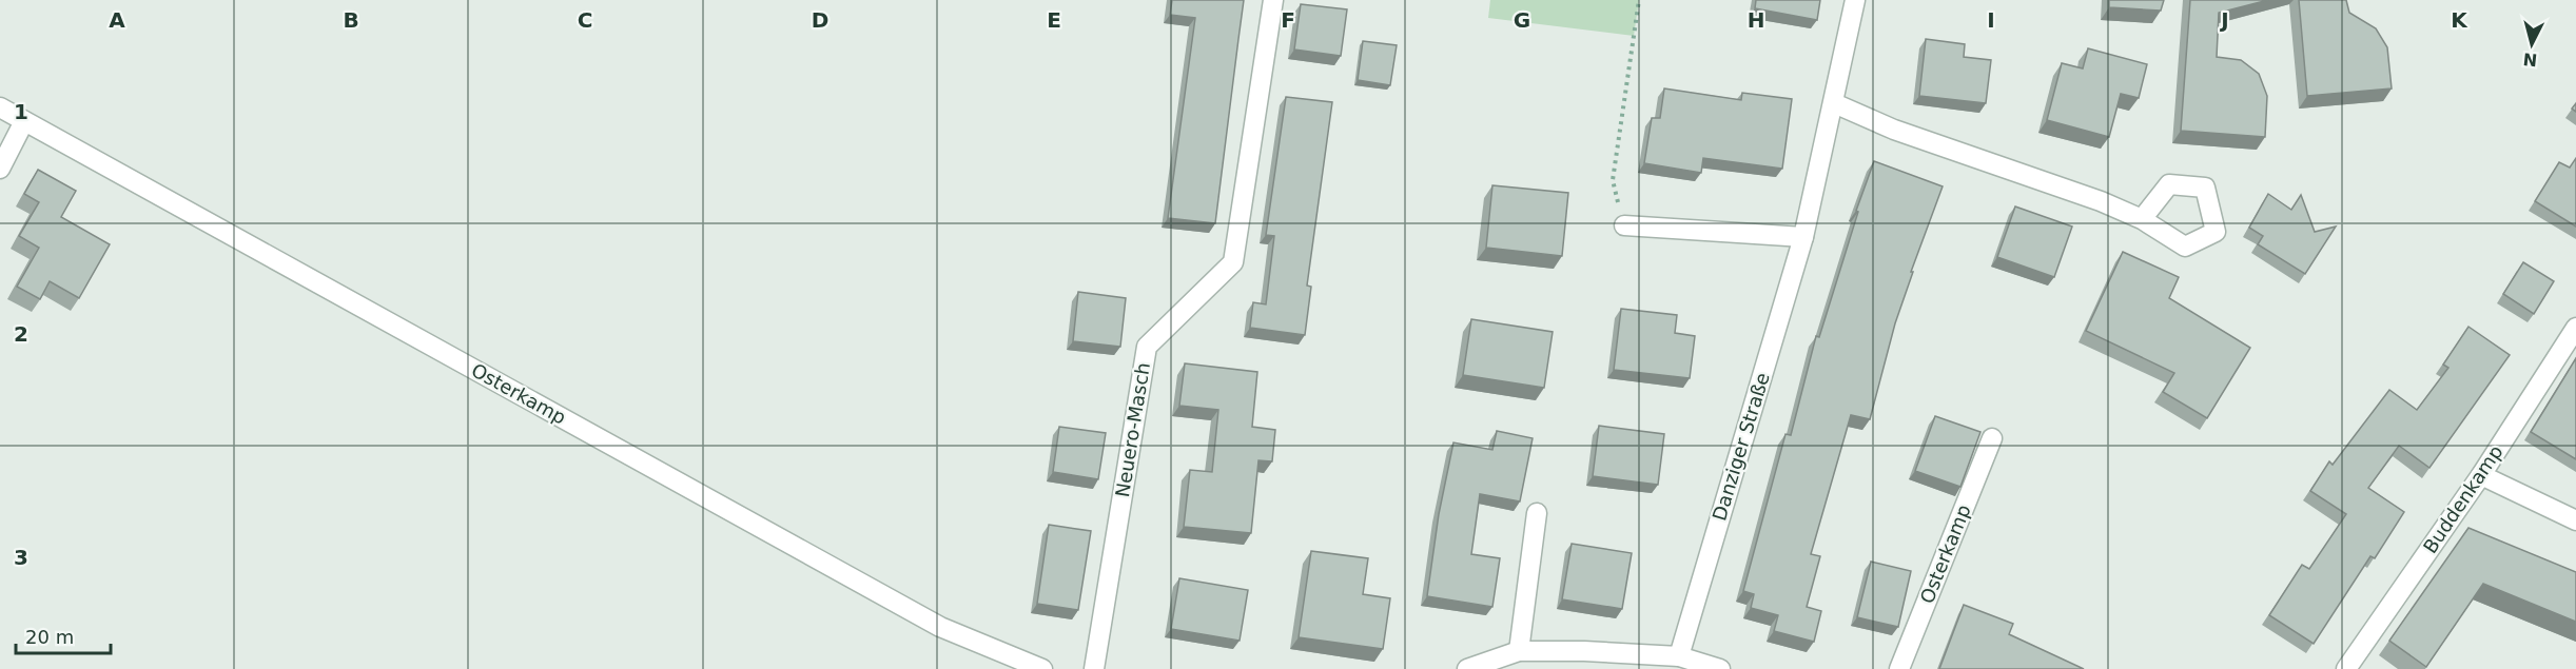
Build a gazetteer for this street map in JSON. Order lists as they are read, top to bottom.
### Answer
{
  "streets": {
    "street": [
      "Osterkamp",
      "Neuero-Masch",
      "Danziger Straße",
      "Buddenkamp"
    ]
  },
  "scale_bar": "20 m",
  "north": "bottom",
  "grid": {
    "columns": [
      "A",
      "B",
      "C",
      "D",
      "E",
      "F",
      "G",
      "H",
      "I",
      "J",
      "K"
    ],
    "rows": ["1", "2", "3"]
  }
}
